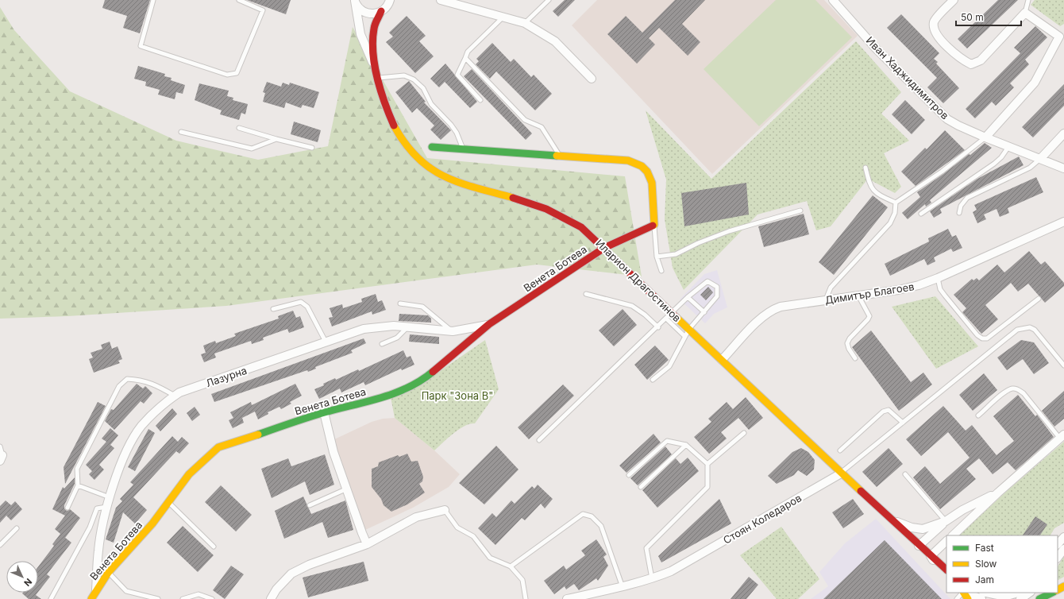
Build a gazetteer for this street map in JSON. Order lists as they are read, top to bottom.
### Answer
{
  "streets": {
    "street": [
      "Иван Хаджидимитров",
      "Венета Ботева",
      "Иларион Драгостинов",
      "Димитър Благоев",
      "Лазурна",
      "Стоян Коледаров"
    ]
  },
  "crossings": [
    ["Венета Ботева", "Иларион Драгостинов"],
    ["Венета Ботева", "Лазурна"],
    ["Иларион Драгостинов", "Димитър Благоев"],
    ["Иларион Драгостинов", "Стоян Коледаров"]
  ],
  "parks": ["Парк \"Зона В\""],
  "legend": ["Fast", "Slow", "Jam"],
  "scale_bar": "50 m",
  "north": "bottom right"
}
